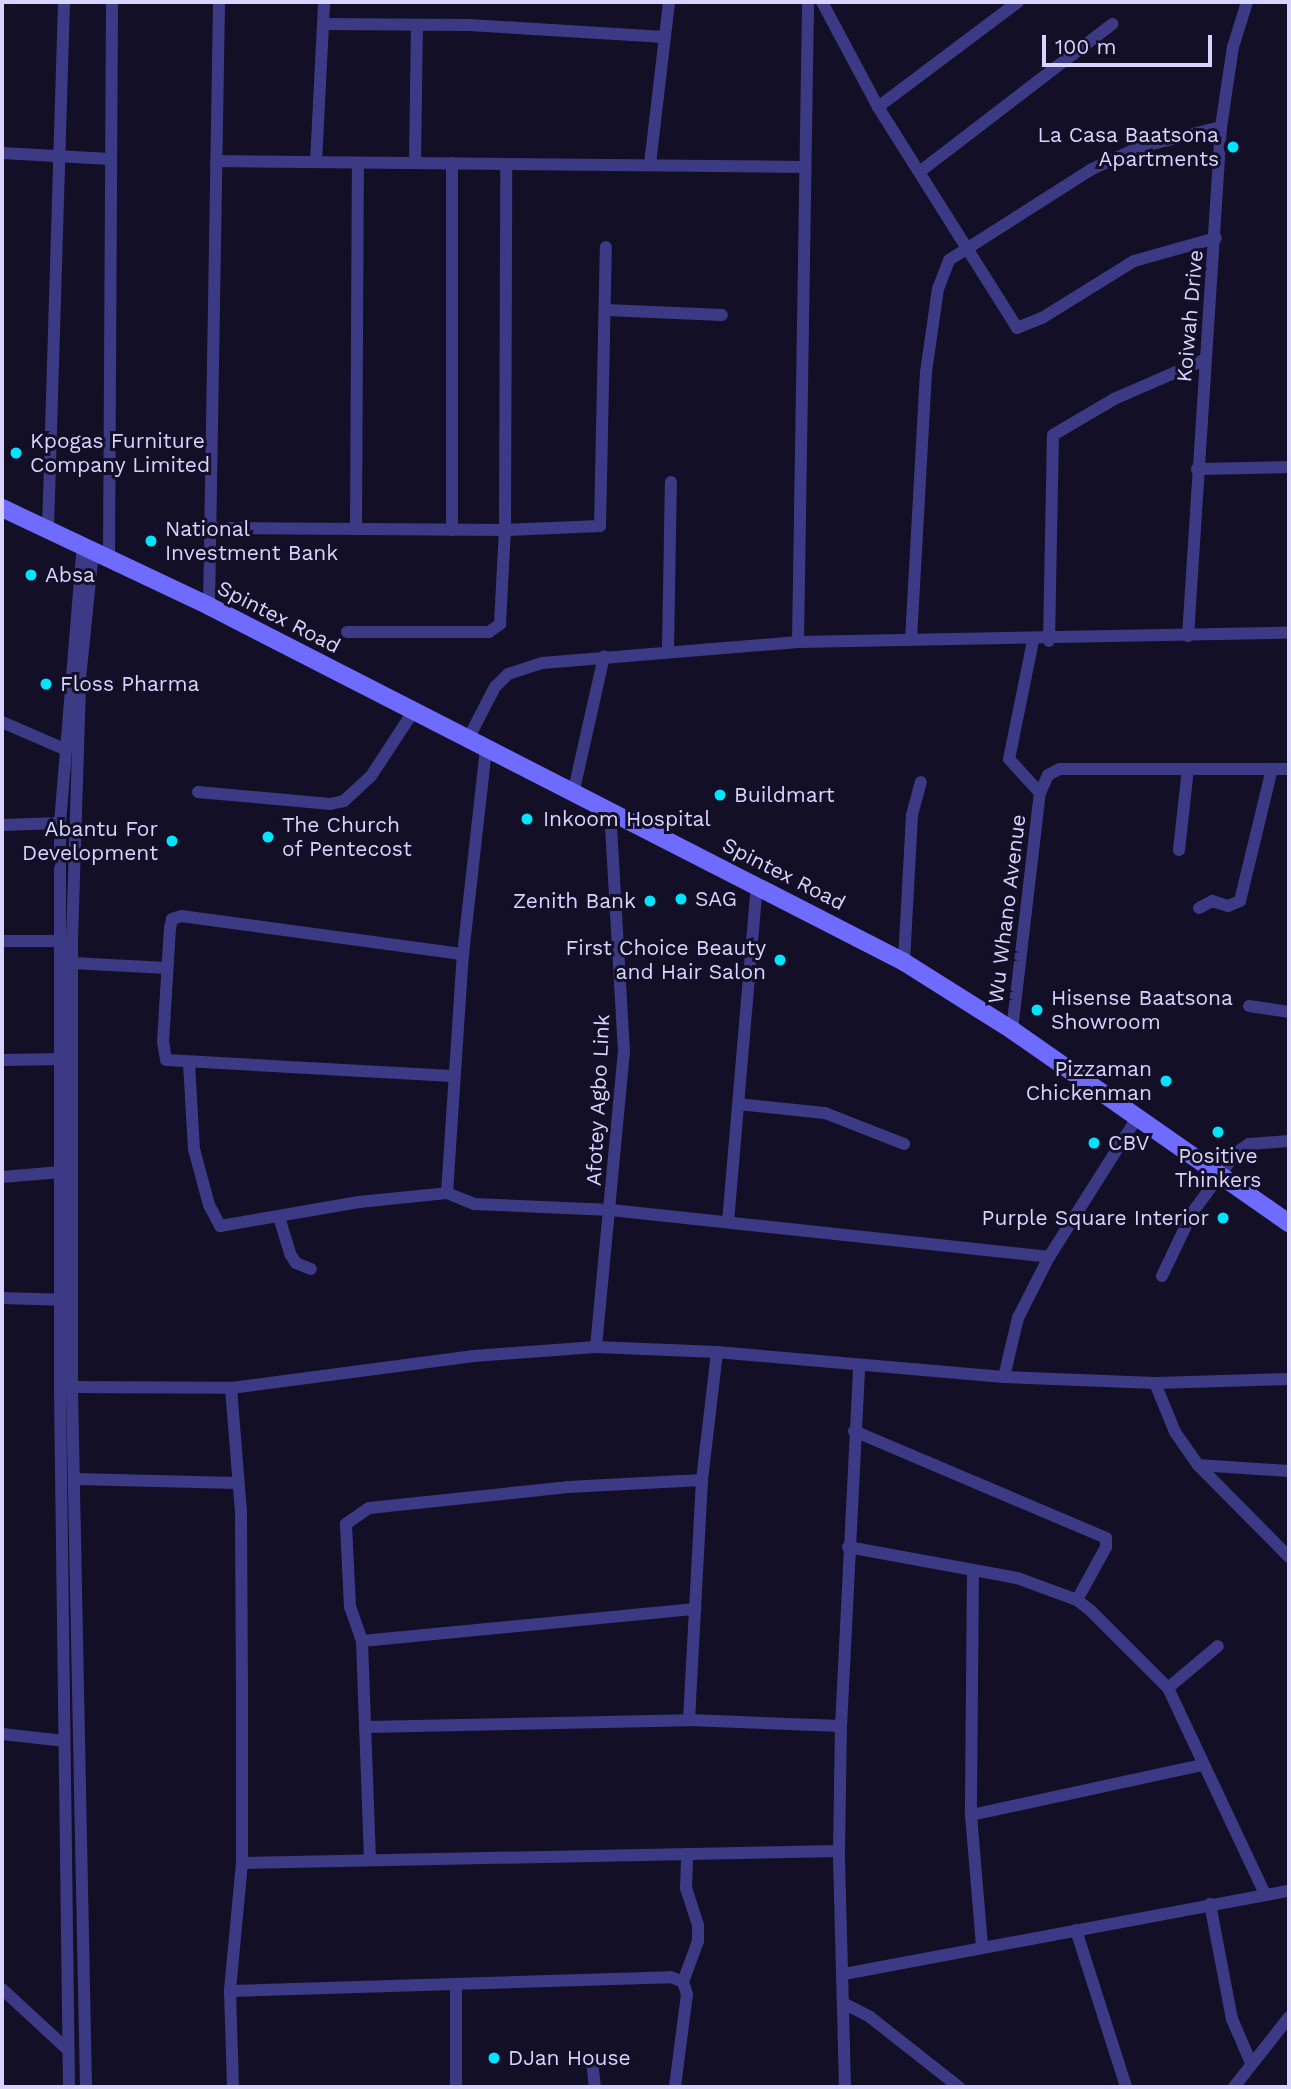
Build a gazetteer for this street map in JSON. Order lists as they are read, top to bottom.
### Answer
{
  "streets": {
    "main road": ["Spintex Road"],
    "street": ["Koiwah Drive", "Wu Whano Avenue", "Afotey Agbo Link"]
  },
  "crossings": [
    ["Spintex Road", "Wu Whano Avenue"],
    ["Spintex Road", "Afotey Agbo Link"]
  ],
  "places": [
    "La Casa Baatsona Apartments",
    "Kpogas Furniture Company Limited",
    "National Investment Bank",
    "Absa",
    "Floss Pharma",
    "Buildmart",
    "Inkoom Hospital",
    "The Church of Pentecost",
    "Abantu For Development",
    "SAG",
    "Zenith Bank",
    "First Choice Beauty and Hair Salon",
    "Hisense Baatsona Showroom",
    "Pizzaman Chickenman",
    "Positive Thinkers",
    "CBV",
    "Purple Square Interior",
    "DJan House"
  ],
  "scale_bar": "100 m"
}
